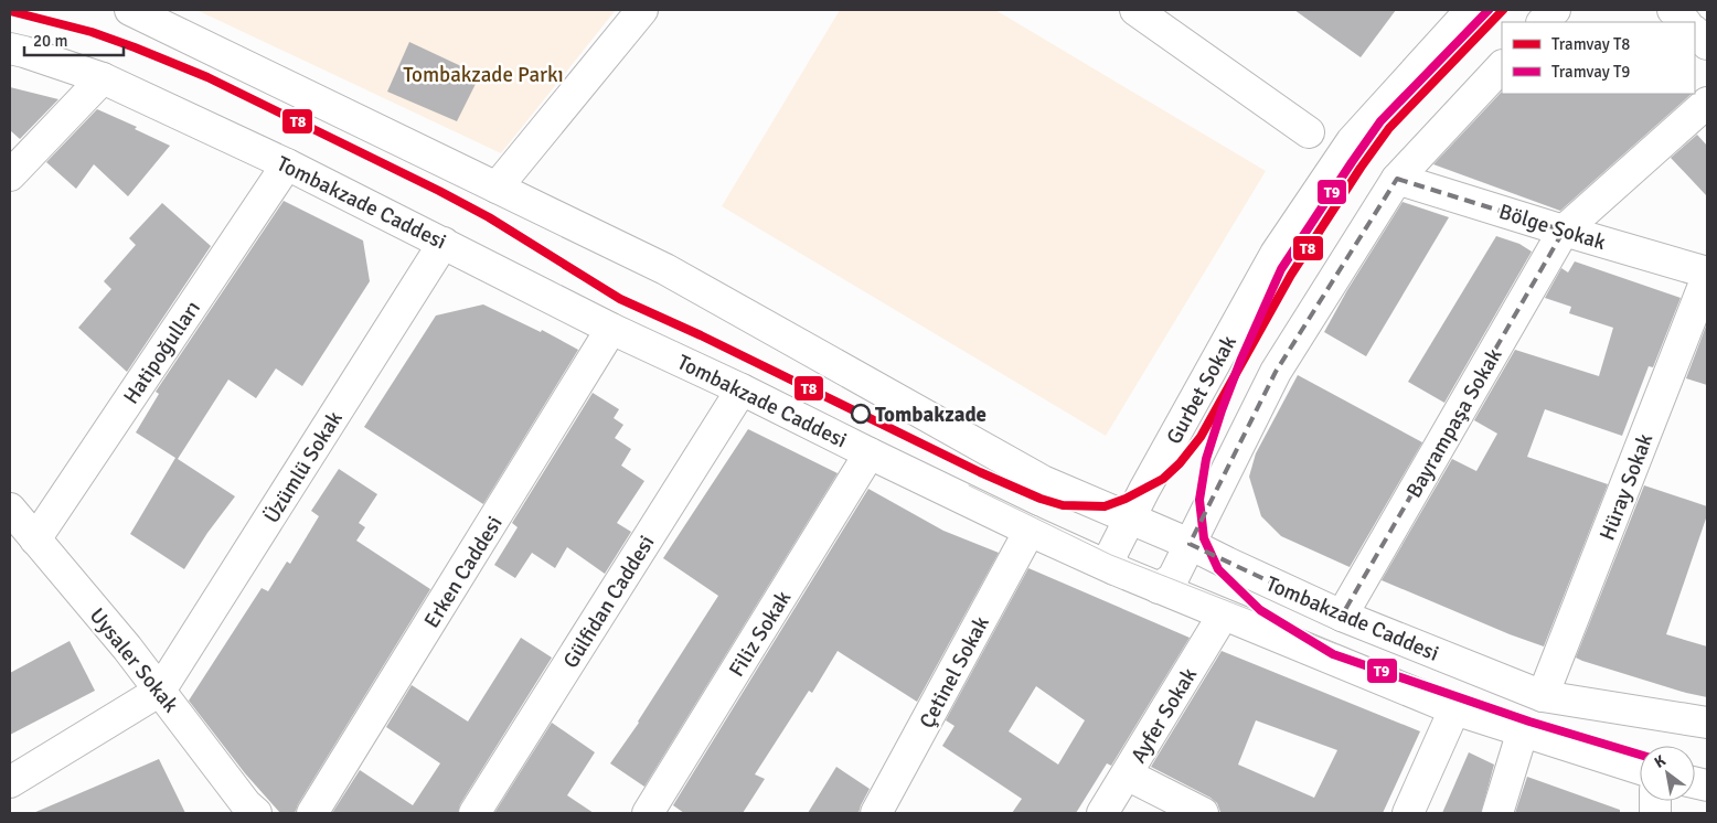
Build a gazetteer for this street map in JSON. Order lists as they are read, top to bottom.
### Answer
{
  "streets": {
    "street": [
      "Tombakzade Caddesi",
      "Bölge Sokak",
      "Hatipoğulları",
      "Gurbet Sokak",
      "Bayrampaşa Sokak",
      "Üzümlü Sokak",
      "Hüray Sokak",
      "Erken Caddesi",
      "Gülfidan Caddesi",
      "Filiz Sokak",
      "Uysaler Sokak",
      "Çetinel Sokak",
      "Ayfer Sokak"
    ]
  },
  "crossings": [
    ["Tombakzade Caddesi", "Hatipoğulları"],
    ["Tombakzade Caddesi", "Gurbet Sokak"],
    ["Tombakzade Caddesi", "Bayrampaşa Sokak"],
    ["Tombakzade Caddesi", "Üzümlü Sokak"],
    ["Tombakzade Caddesi", "Hüray Sokak"],
    ["Tombakzade Caddesi", "Erken Caddesi"],
    ["Tombakzade Caddesi", "Gülfidan Caddesi"],
    ["Tombakzade Caddesi", "Filiz Sokak"],
    ["Tombakzade Caddesi", "Çetinel Sokak"],
    ["Tombakzade Caddesi", "Ayfer Sokak"],
    ["Bölge Sokak", "Bayrampaşa Sokak"],
    ["Hatipoğulları", "Uysaler Sokak"],
    ["Üzümlü Sokak", "Uysaler Sokak"]
  ],
  "parks": ["Tombakzade Parkı"],
  "places": ["Tombakzade"],
  "lines": ["tram line T8", "tram line T9"],
  "legend": ["Tramvay T8", "Tramvay T9"],
  "scale_bar": "20 m",
  "north": "top left"
}
